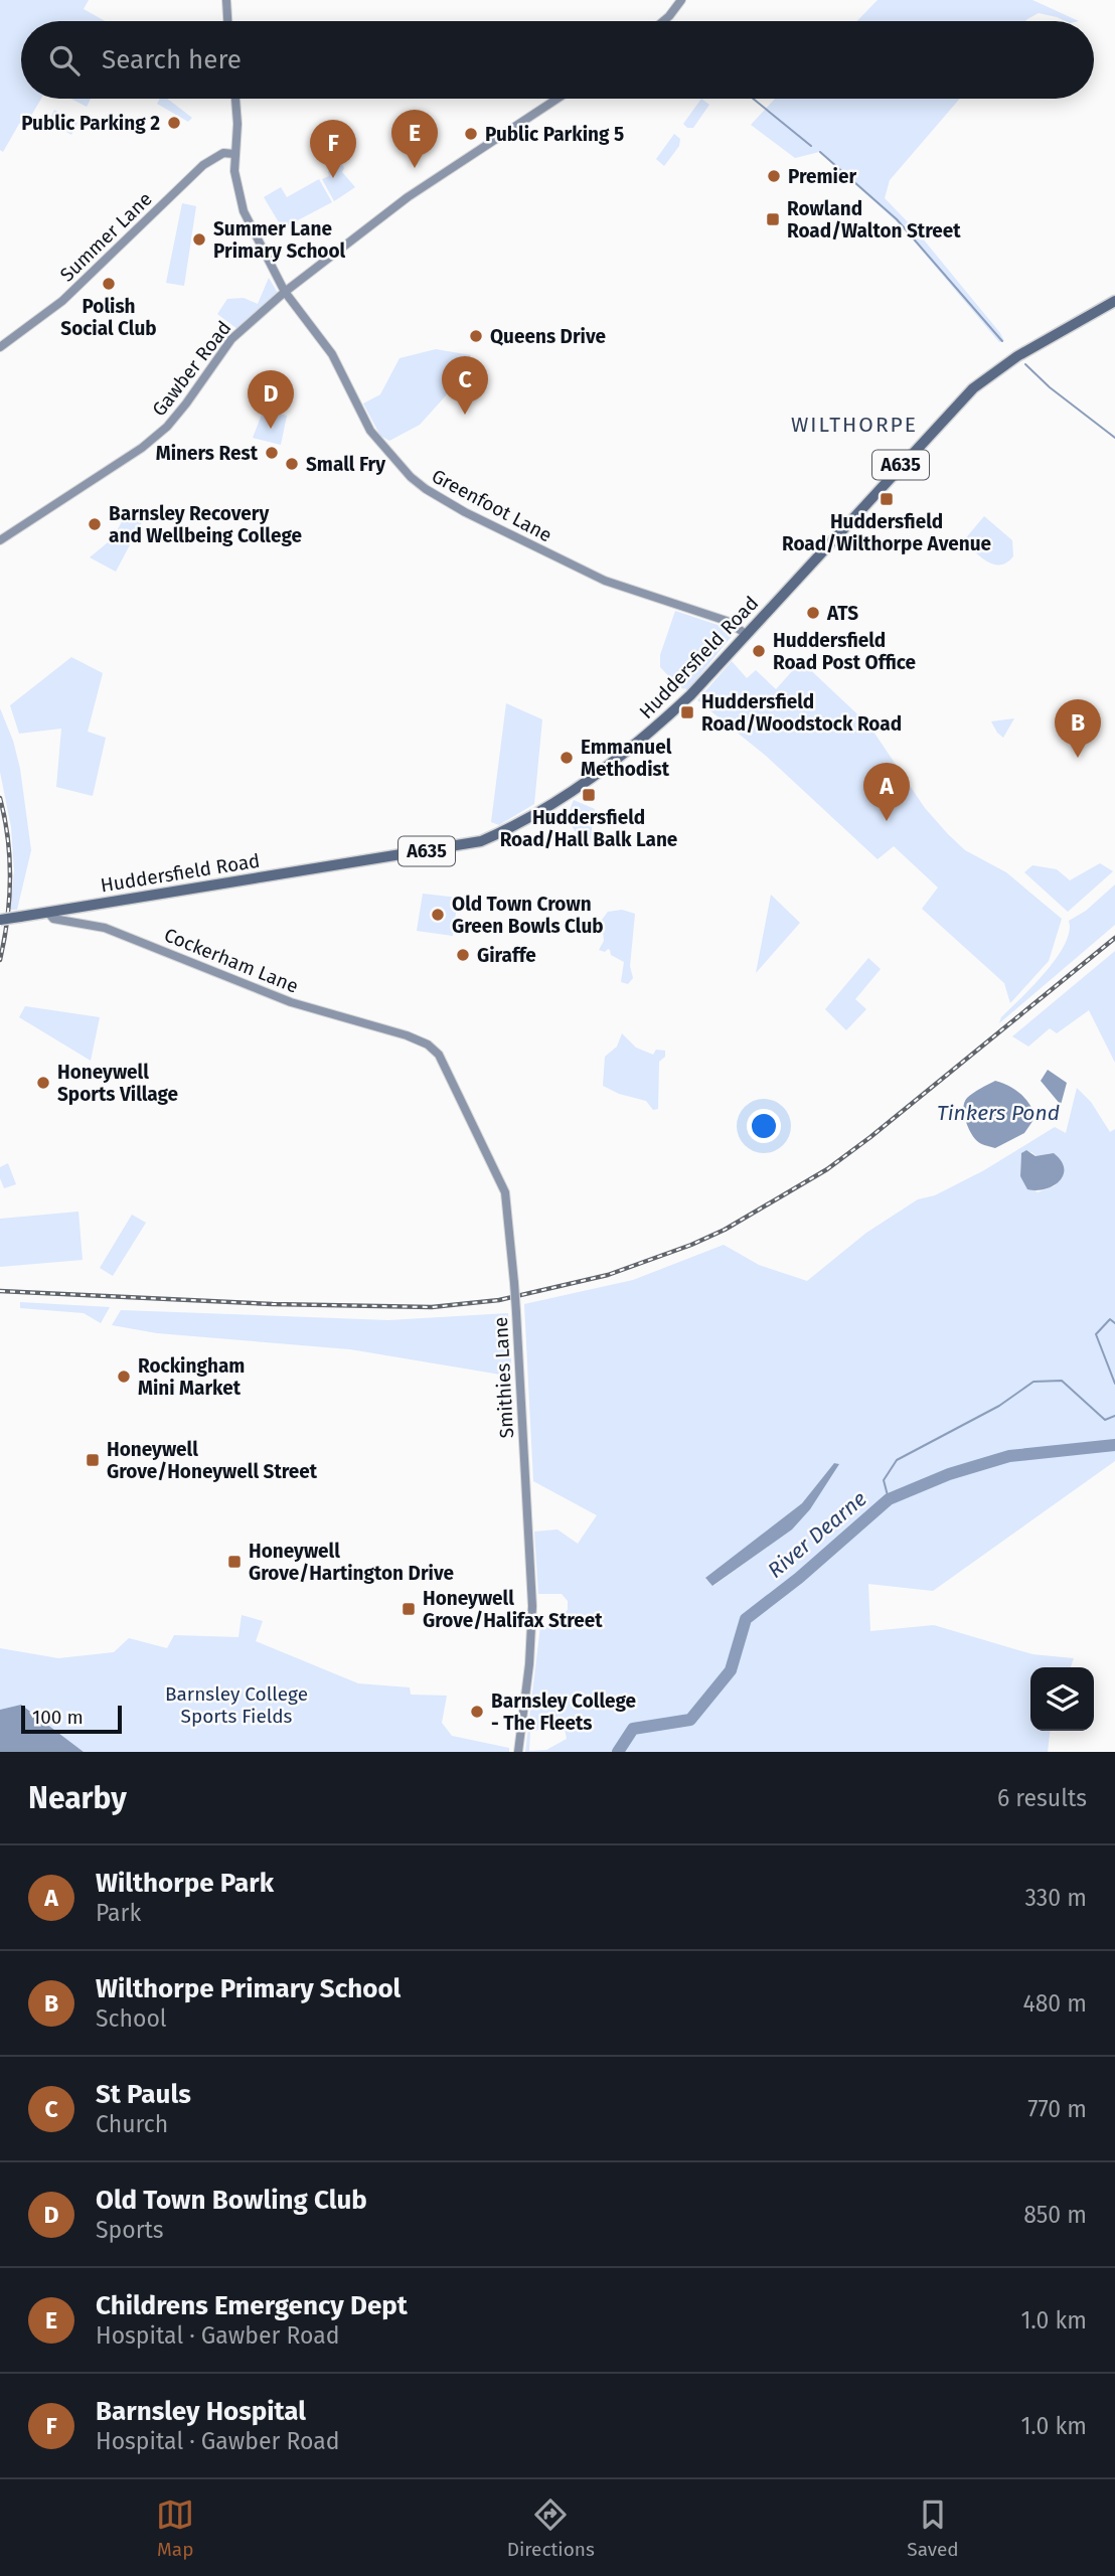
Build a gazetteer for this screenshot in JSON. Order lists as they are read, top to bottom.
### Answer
{
  "streets": {
    "highway": ["A635", "Huddersfield Road"],
    "street": [
      "Summer Lane",
      "Gawber Road",
      "Greenfoot Lane",
      "Cockerham Lane",
      "Smithies Lane"
    ]
  },
  "crossings": [
    ["Summer Lane", "Greenfoot Lane"],
    ["Gawber Road", "Greenfoot Lane"],
    ["Greenfoot Lane", "Huddersfield Road"],
    ["Huddersfield Road", "Cockerham Lane"],
    ["Cockerham Lane", "Smithies Lane"]
  ],
  "districts": ["WILTHORPE"],
  "water": ["Tinkers Pond", "River Dearne"],
  "parks": ["Barnsley College Sports Fields"],
  "places": {
    "other": [
      "Public Parking 2",
      "Public Parking 5",
      "Premier",
      "Summer Lane Primary School",
      "Polish Social Club",
      "Queens Drive",
      "Miners Rest",
      "Small Fry",
      "Barnsley Recovery and Wellbeing College",
      "ATS",
      "Huddersfield Road Post Office",
      "Emmanuel Methodist",
      "Old Town Crown Green Bowls Club",
      "Giraffe",
      "Honeywell Sports Village",
      "Rockingham Mini Market",
      "Barnsley College - The Fleets"
    ],
    "transit": [
      "Rowland Road/Walton Street",
      "Huddersfield Road/Wilthorpe Avenue",
      "Huddersfield Road/Woodstock Road",
      "Huddersfield Road/Hall Balk Lane",
      "Honeywell Grove/Honeywell Street",
      "Honeywell Grove/Hartington Drive",
      "Honeywell Grove/Halifax Street"
    ]
  },
  "scale_bar": "100 m",
  "page": {
    "search": "Search here",
    "pins": [
      "E",
      "F",
      "C",
      "D",
      "B",
      "A"
    ],
    "scale": "100 m",
    "heading": ["Nearby", "6 results"],
    "list": [
      {
        "mark": "A",
        "name": "Wilthorpe Park",
        "note": "Park",
        "value": "330 m"
      },
      {
        "mark": "B",
        "name": "Wilthorpe Primary School",
        "note": "School",
        "value": "480 m"
      },
      {
        "mark": "C",
        "name": "St Pauls",
        "note": "Church",
        "value": "770 m"
      },
      {
        "mark": "D",
        "name": "Old Town Bowling Club",
        "note": "Sports",
        "value": "850 m"
      },
      {
        "mark": "E",
        "name": "Childrens Emergency Dept",
        "note": "Hospital · Gawber Road",
        "value": "1.0 km"
      },
      {
        "mark": "F",
        "name": "Barnsley Hospital",
        "note": "Hospital · Gawber Road",
        "value": "1.0 km"
      }
    ],
    "nav": ["Map", "Directions", "Saved"]
  }
}
